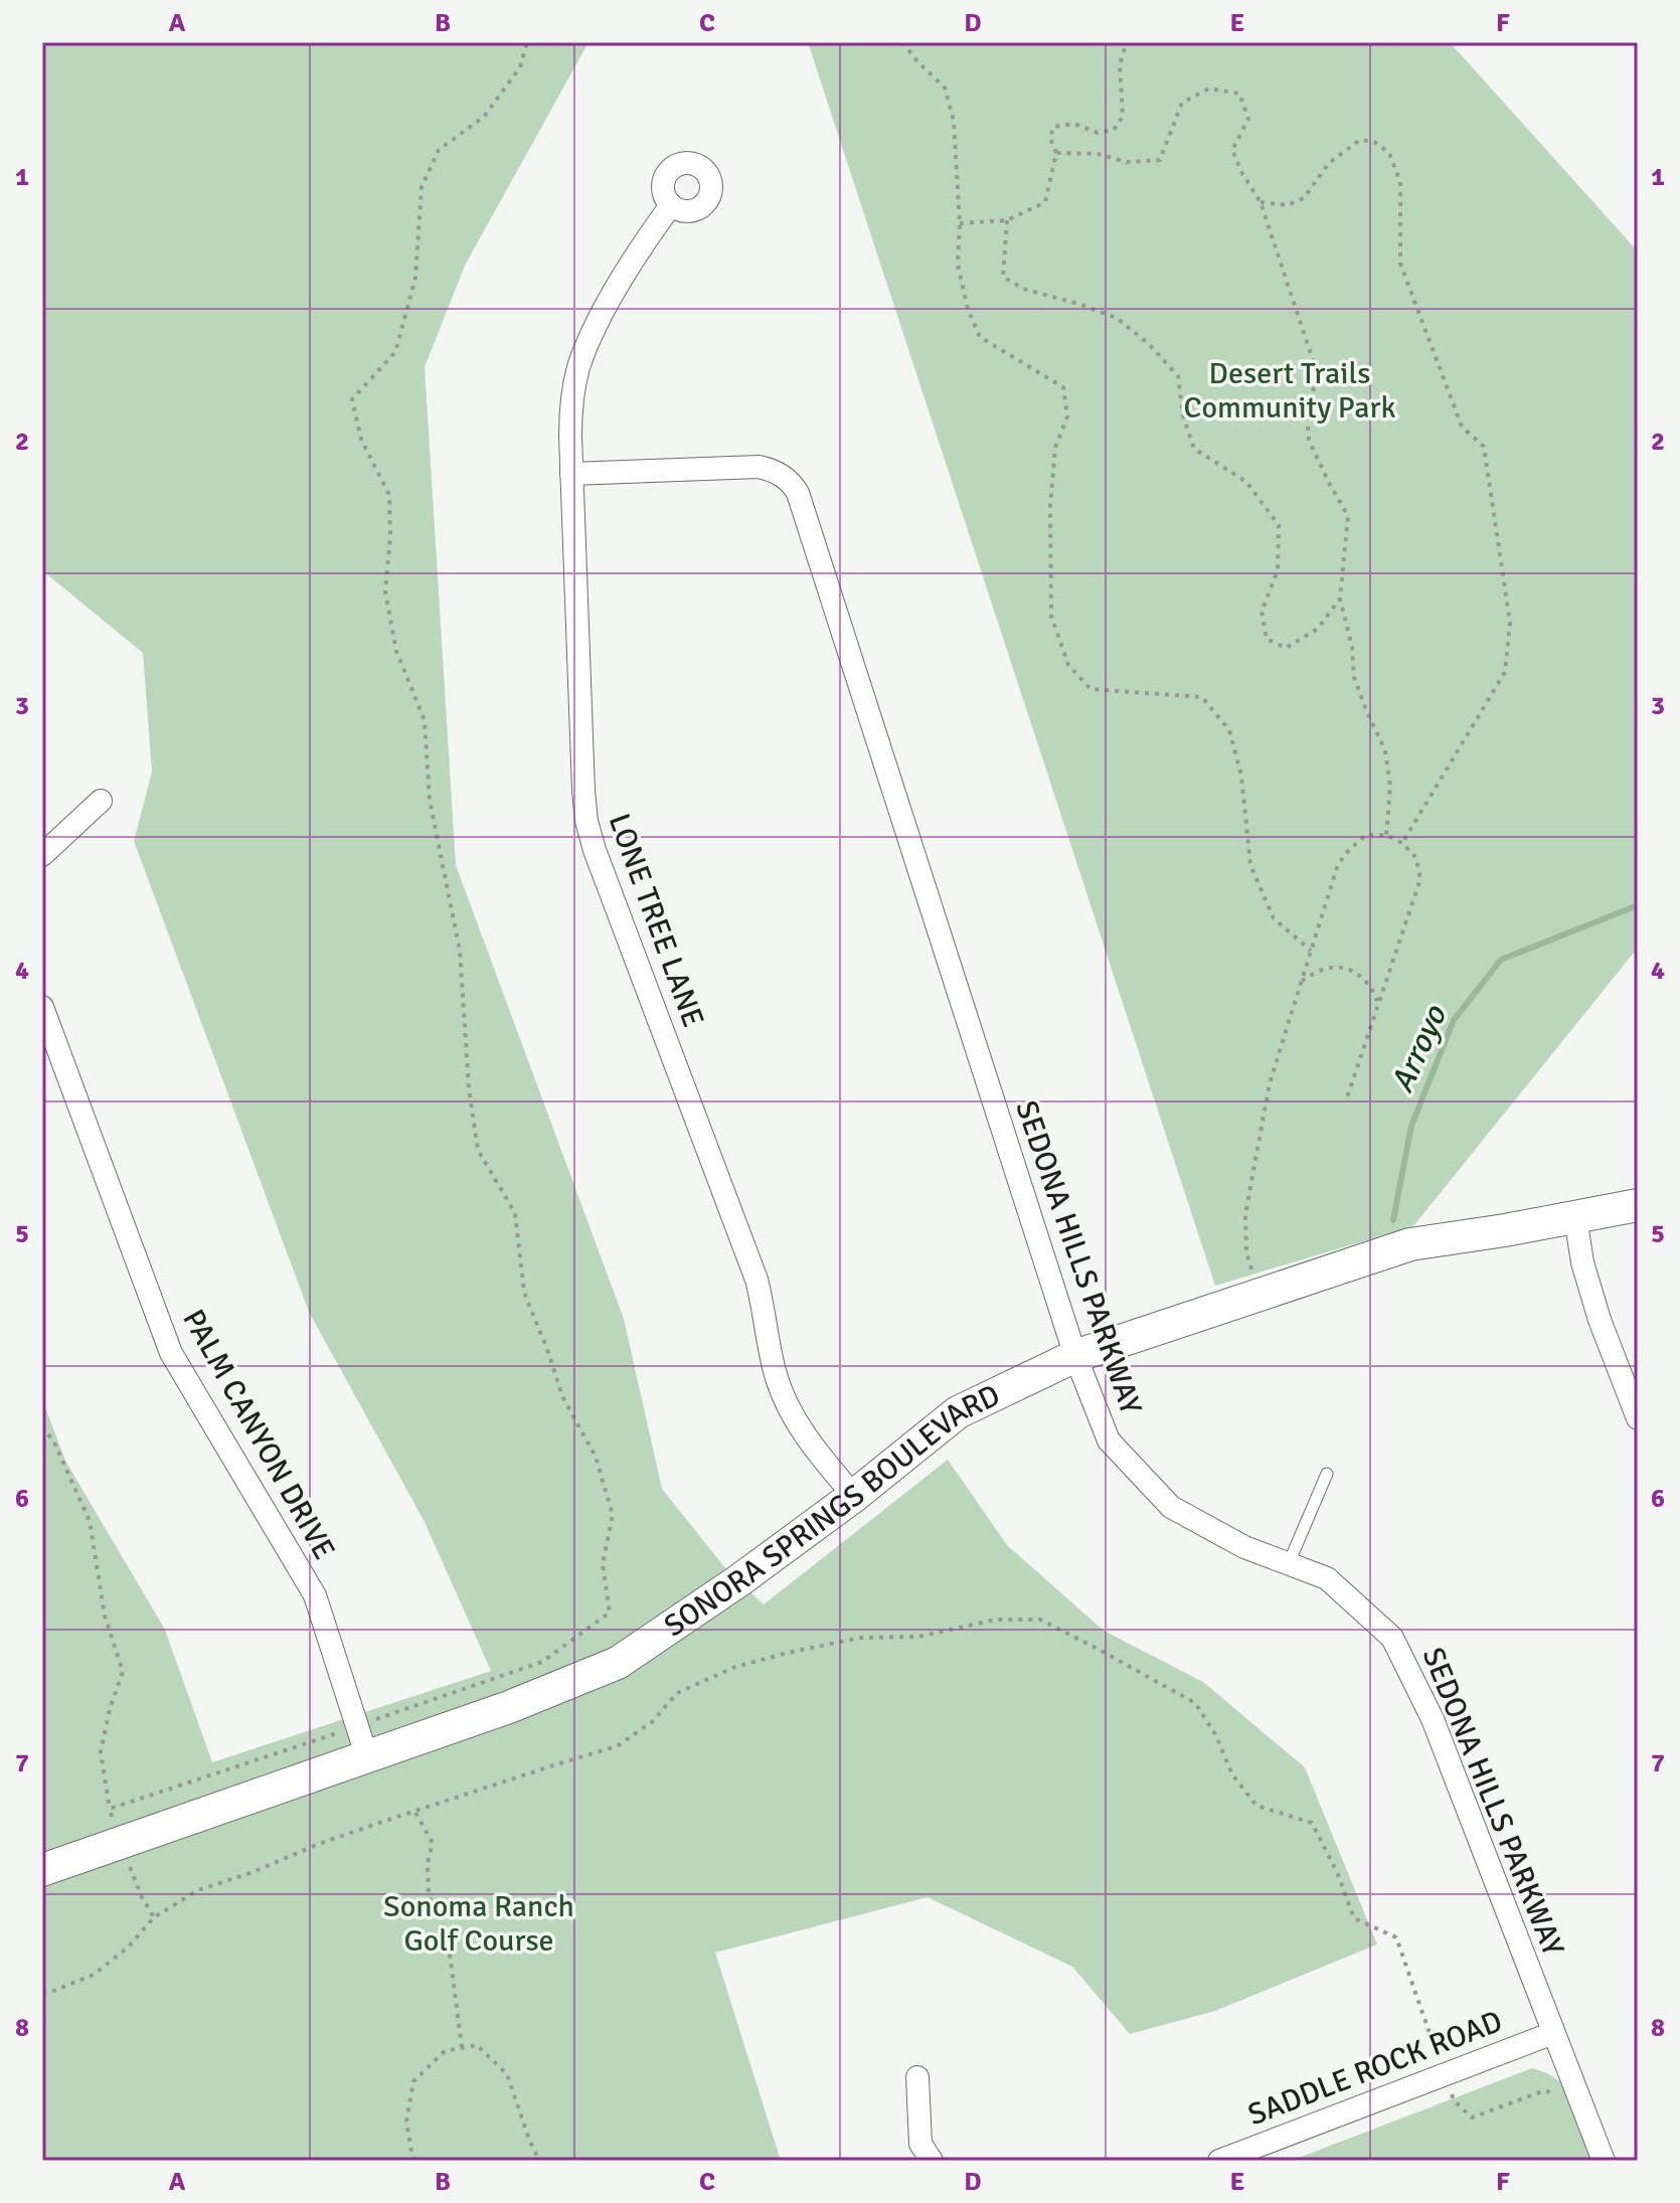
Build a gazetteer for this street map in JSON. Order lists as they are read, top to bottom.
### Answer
{
  "streets": {
    "street": [
      "LONE TREE LANE",
      "SEDONA HILLS PARKWAY",
      "PALM CANYON DRIVE",
      "SONORA SPRINGS BOULEVARD",
      "SADDLE ROCK ROAD"
    ]
  },
  "crossings": [
    ["LONE TREE LANE", "SEDONA HILLS PARKWAY"],
    ["LONE TREE LANE", "SONORA SPRINGS BOULEVARD"],
    ["SEDONA HILLS PARKWAY", "SONORA SPRINGS BOULEVARD"],
    ["SEDONA HILLS PARKWAY", "SADDLE ROCK ROAD"],
    ["PALM CANYON DRIVE", "SONORA SPRINGS BOULEVARD"]
  ],
  "water": ["Arroyo"],
  "parks": ["Desert Trails Community Park", "Sonoma Ranch Golf Course"],
  "grid": {
    "columns": [
      "A",
      "B",
      "C",
      "D",
      "E",
      "F"
    ],
    "rows": [
      "1",
      "2",
      "3",
      "4",
      "5",
      "6",
      "7",
      "8"
    ]
  }
}
